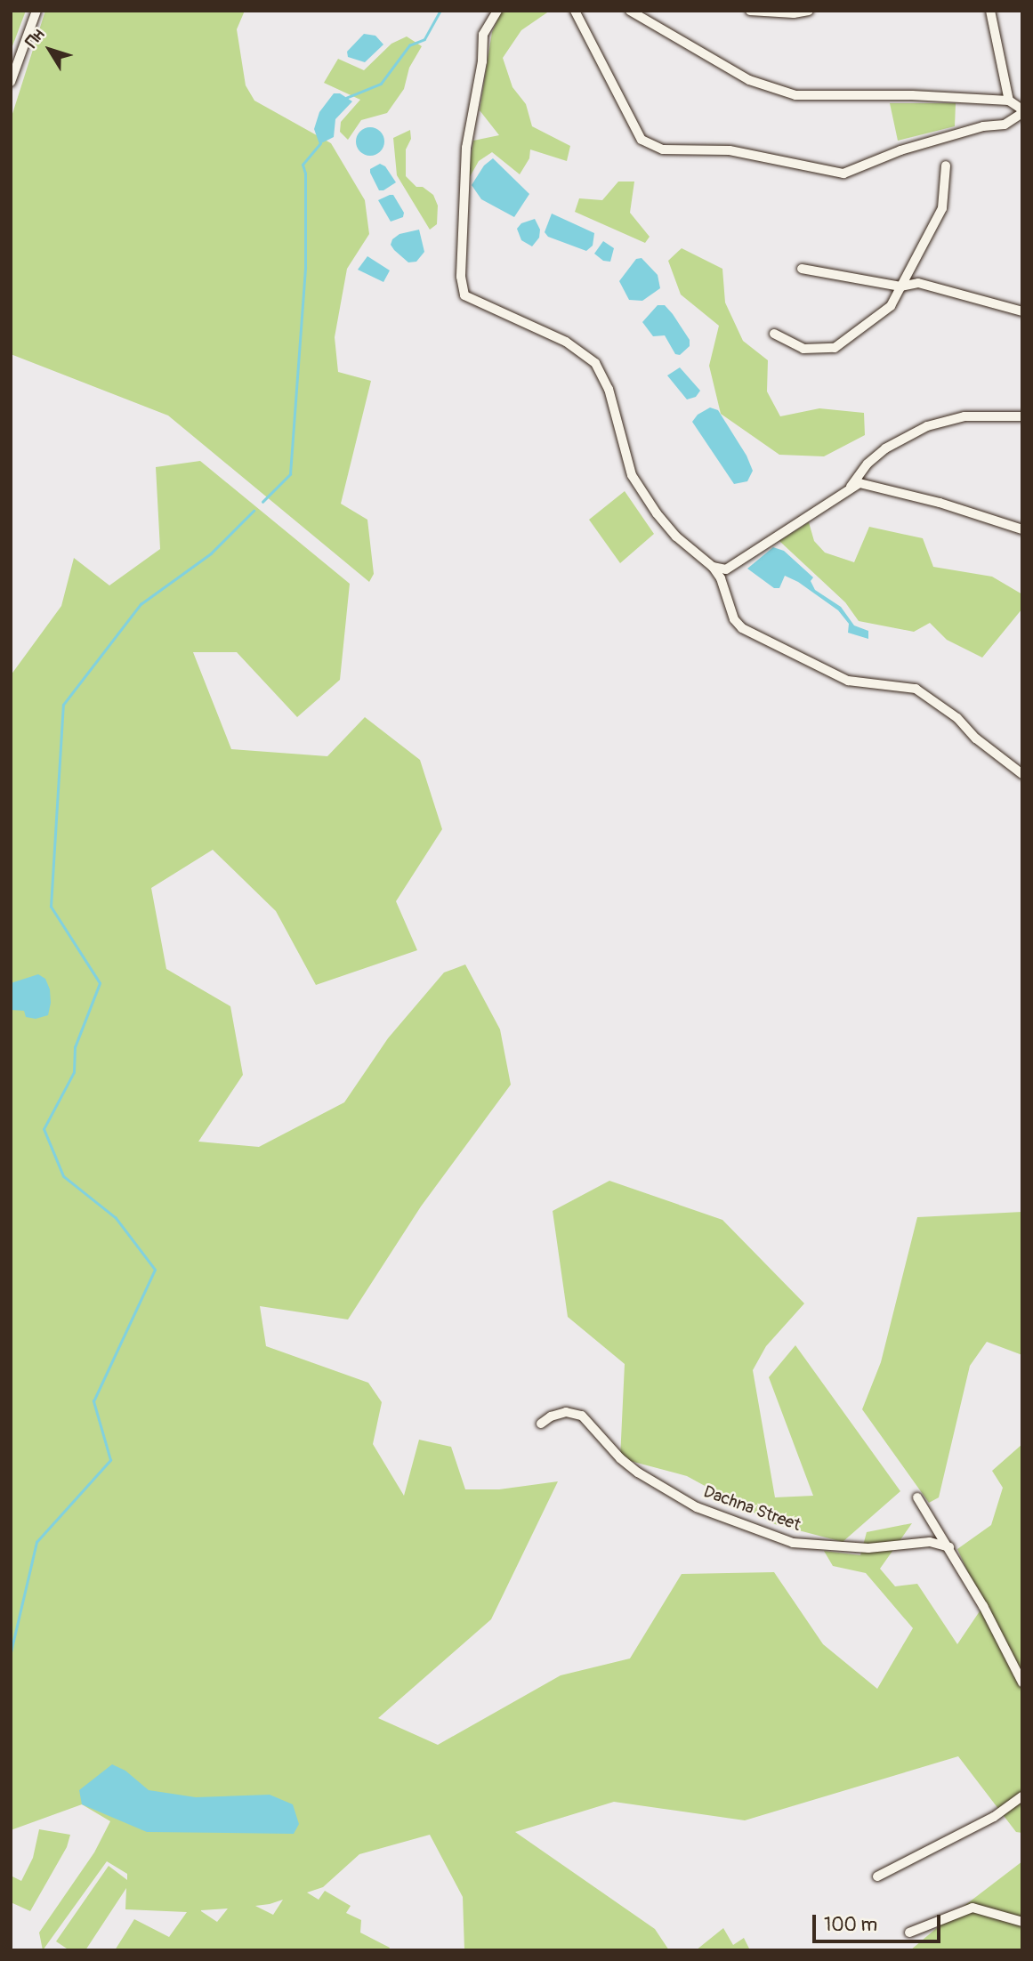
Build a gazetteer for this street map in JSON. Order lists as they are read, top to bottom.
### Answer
{
  "streets": {
    "street": ["Dachna Street"]
  },
  "scale_bar": "100 m",
  "north": "top left"
}
